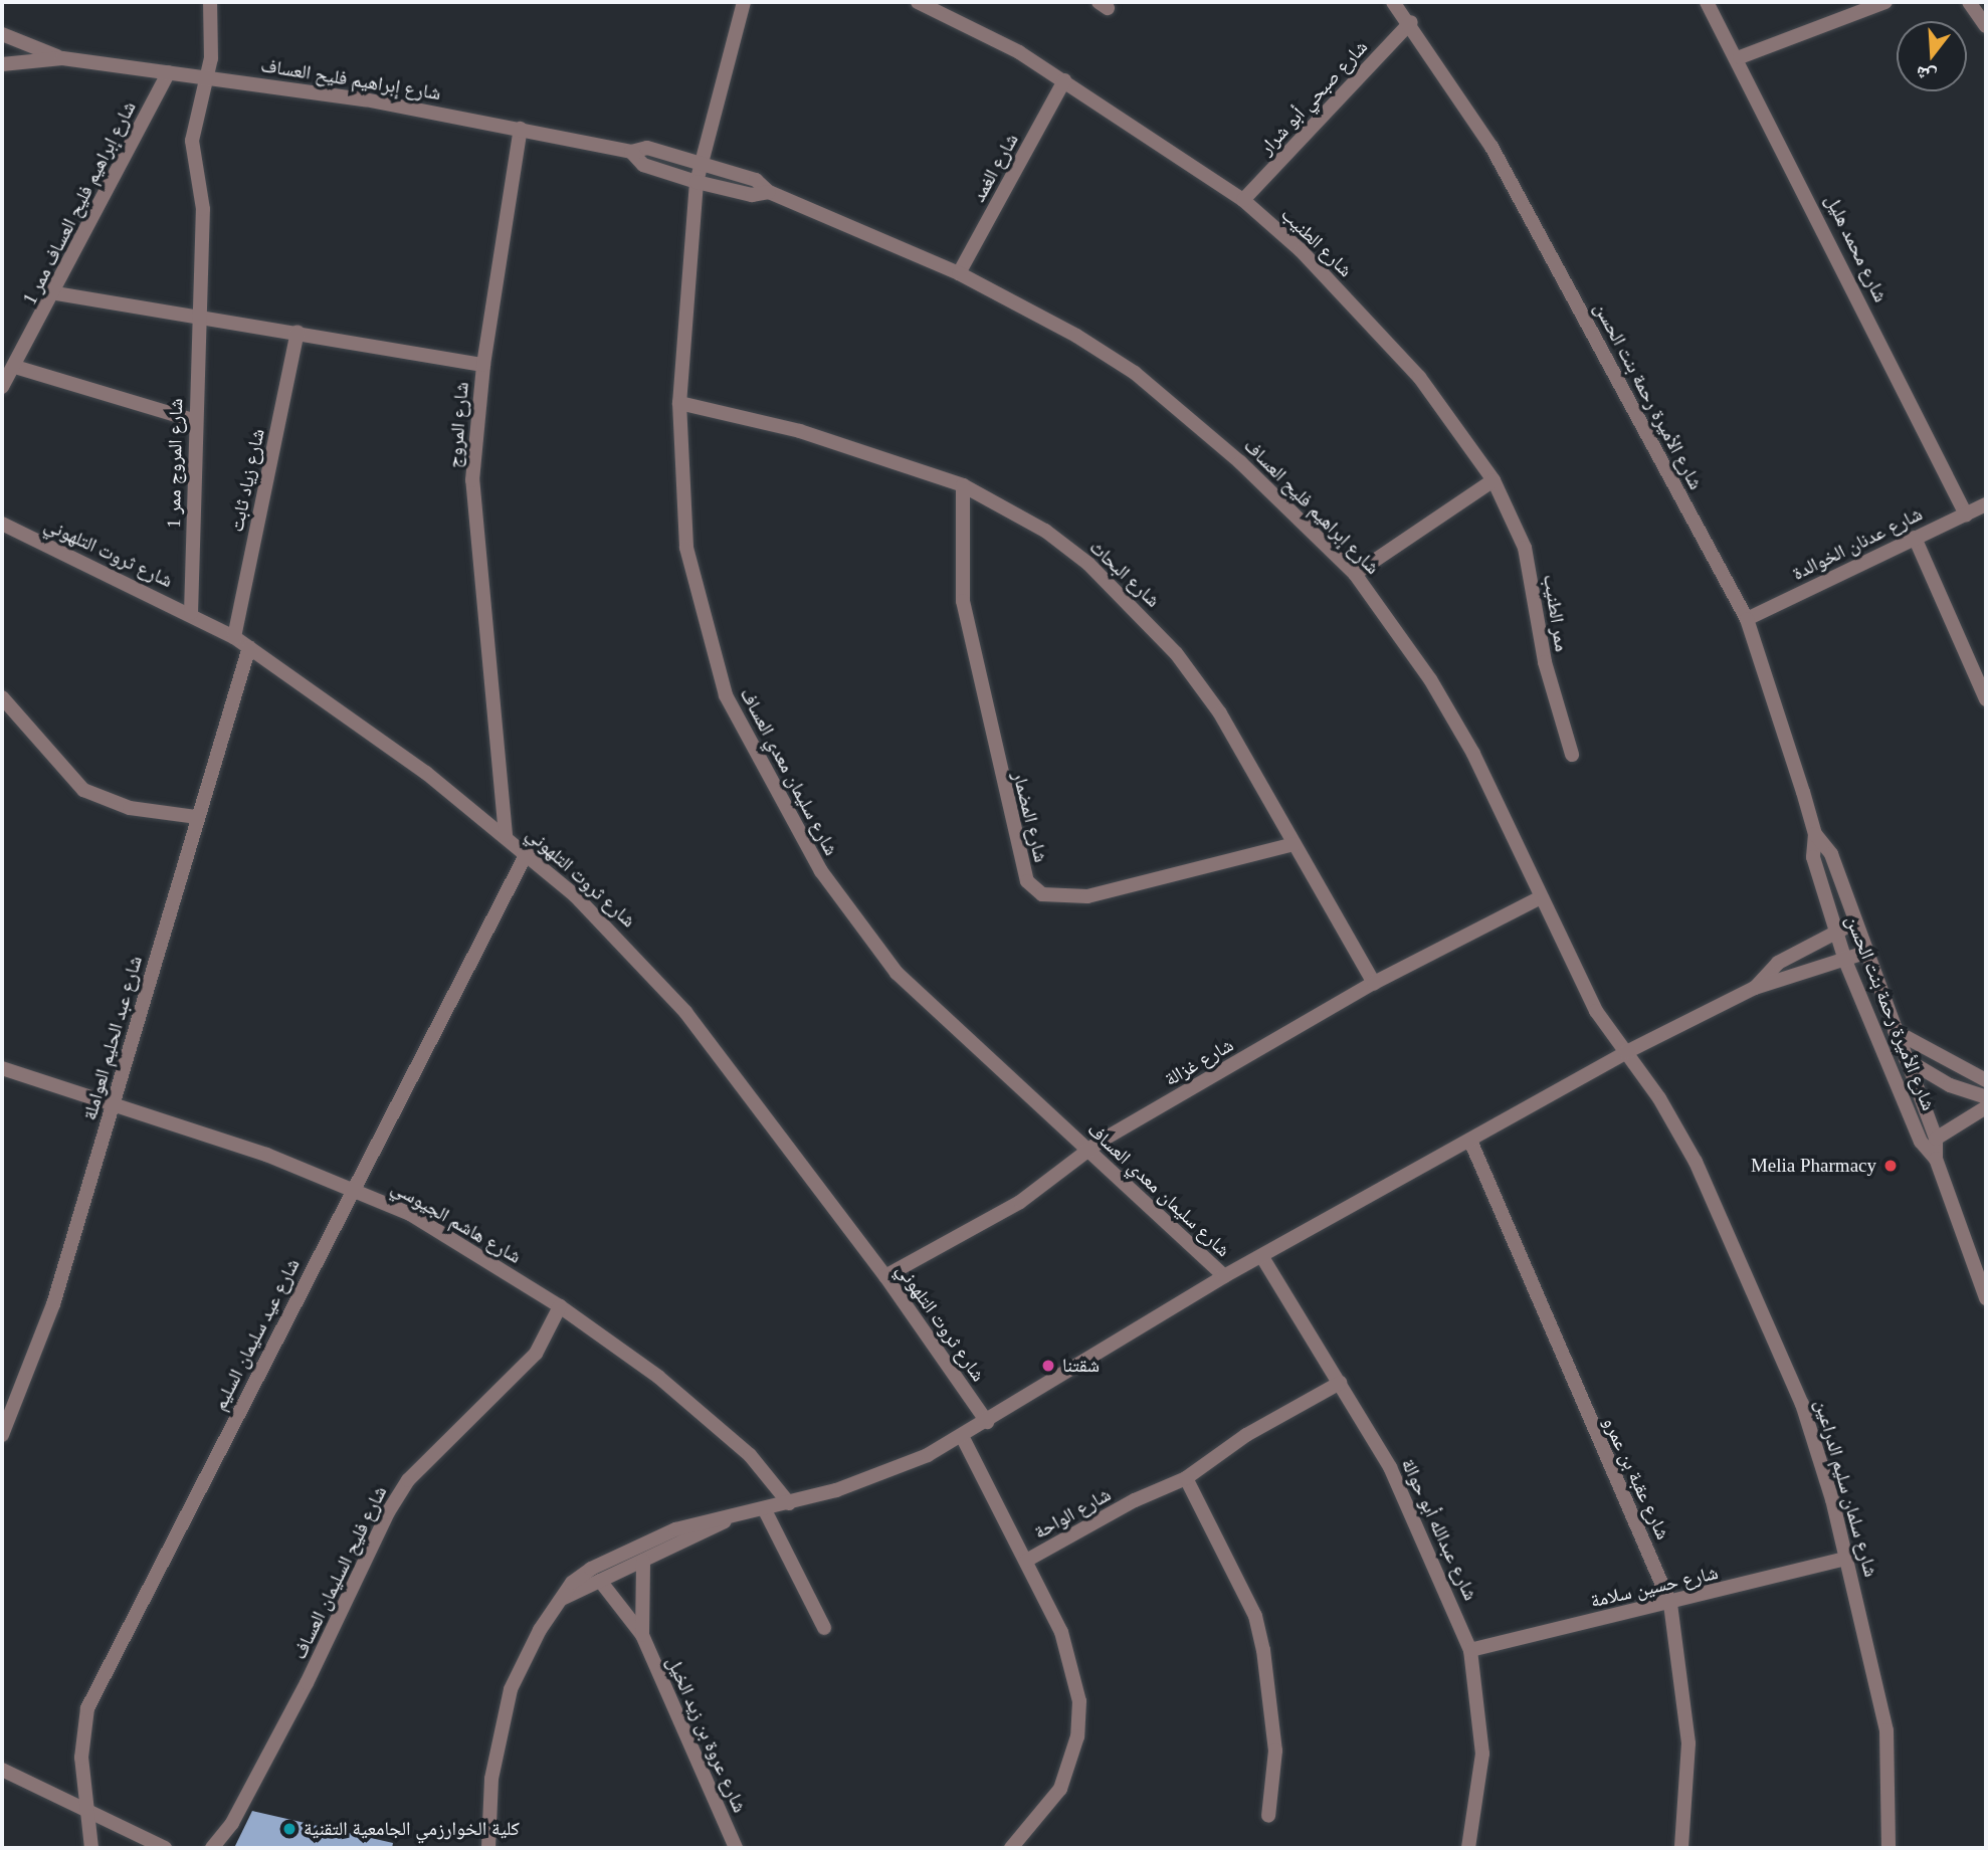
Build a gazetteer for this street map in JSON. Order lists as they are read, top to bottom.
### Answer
{
  "streets": {
    "street": [
      "شارع إبراهيم فليح العساف",
      "شارع صبحي أبو شرار",
      "شارع الغمد",
      "شارع إبراهيم فليح العساف ممر 1",
      "شارع الطنيب",
      "شارع محمد هليل",
      "شارع الأميرة رحمة بنت الحسن",
      "شارع المروج",
      "شارع المروج ممر 1",
      "شارع زياد ثابت",
      "شارع عدنان الخوالدة",
      "شارع ثروت التلهوني",
      "شارع البحاث",
      "ممر الطنيب",
      "شارع سليمان معدي العساف",
      "شارع المضمار",
      "شارع عبد الحليم العواملة",
      "شارع غزالة",
      "شارع هاشم الجيوسي",
      "شارع عيد سليمان السليم",
      "شارع عقبة بن عمرو",
      "شارع سلمان سليم الدراعين",
      "شارع الواحة",
      "شارع عبدالله أبو حوالة",
      "شارع فليح السليمان العساف",
      "شارع حسين سلامة",
      "شارع عروة بن زيد الخيل"
    ]
  },
  "crossings": [
    ["شارع إبراهيم فليح العساف", "شارع الغمد"],
    ["شارع إبراهيم فليح العساف", "شارع إبراهيم فليح العساف ممر 1"],
    ["شارع إبراهيم فليح العساف", "شارع المروج ممر 1"],
    ["شارع إبراهيم فليح العساف", "شارع سليمان معدي العساف"],
    ["شارع إبراهيم فليح العساف", "شارع غزالة"],
    ["شارع إبراهيم فليح العساف", "شارع سلمان سليم الدراعين"],
    ["شارع صبحي أبو شرار", "شارع الطنيب"],
    ["شارع صبحي أبو شرار", "شارع الأميرة رحمة بنت الحسن"],
    ["شارع الغمد", "شارع الطنيب"],
    ["شارع إبراهيم فليح العساف ممر 1", "شارع المروج"],
    ["شارع الطنيب", "ممر الطنيب"],
    ["شارع محمد هليل", "شارع عدنان الخوالدة"],
    ["شارع الأميرة رحمة بنت الحسن", "شارع عدنان الخوالدة"],
    ["شارع المروج", "شارع المروج ممر 1"],
    ["شارع المروج", "شارع زياد ثابت"],
    ["شارع المروج", "شارع ثروت التلهوني"],
    ["شارع المروج ممر 1", "شارع ثروت التلهوني"],
    ["شارع زياد ثابت", "شارع ثروت التلهوني"],
    ["شارع ثروت التلهوني", "شارع عبد الحليم العواملة"],
    ["شارع ثروت التلهوني", "شارع غزالة"],
    ["شارع ثروت التلهوني", "شارع عيد سليمان السليم"],
    ["شارع البحاث", "شارع سليمان معدي العساف"],
    ["شارع البحاث", "شارع المضمار"],
    ["شارع البحاث", "شارع غزالة"],
    ["شارع سليمان معدي العساف", "شارع غزالة"],
    ["شارع عبد الحليم العواملة", "شارع هاشم الجيوسي"],
    ["شارع هاشم الجيوسي", "شارع عيد سليمان السليم"],
    ["شارع هاشم الجيوسي", "شارع فليح السليمان العساف"],
    ["شارع عقبة بن عمرو", "شارع حسين سلامة"],
    ["شارع سلمان سليم الدراعين", "شارع حسين سلامة"],
    ["شارع الواحة", "شارع عبدالله أبو حوالة"],
    ["شارع عبدالله أبو حوالة", "شارع حسين سلامة"]
  ],
  "places": ["Melia Pharmacy", "شقتنا", "كلية الخوارزمي الجامعية التقنية"],
  "north": "bottom"
}
